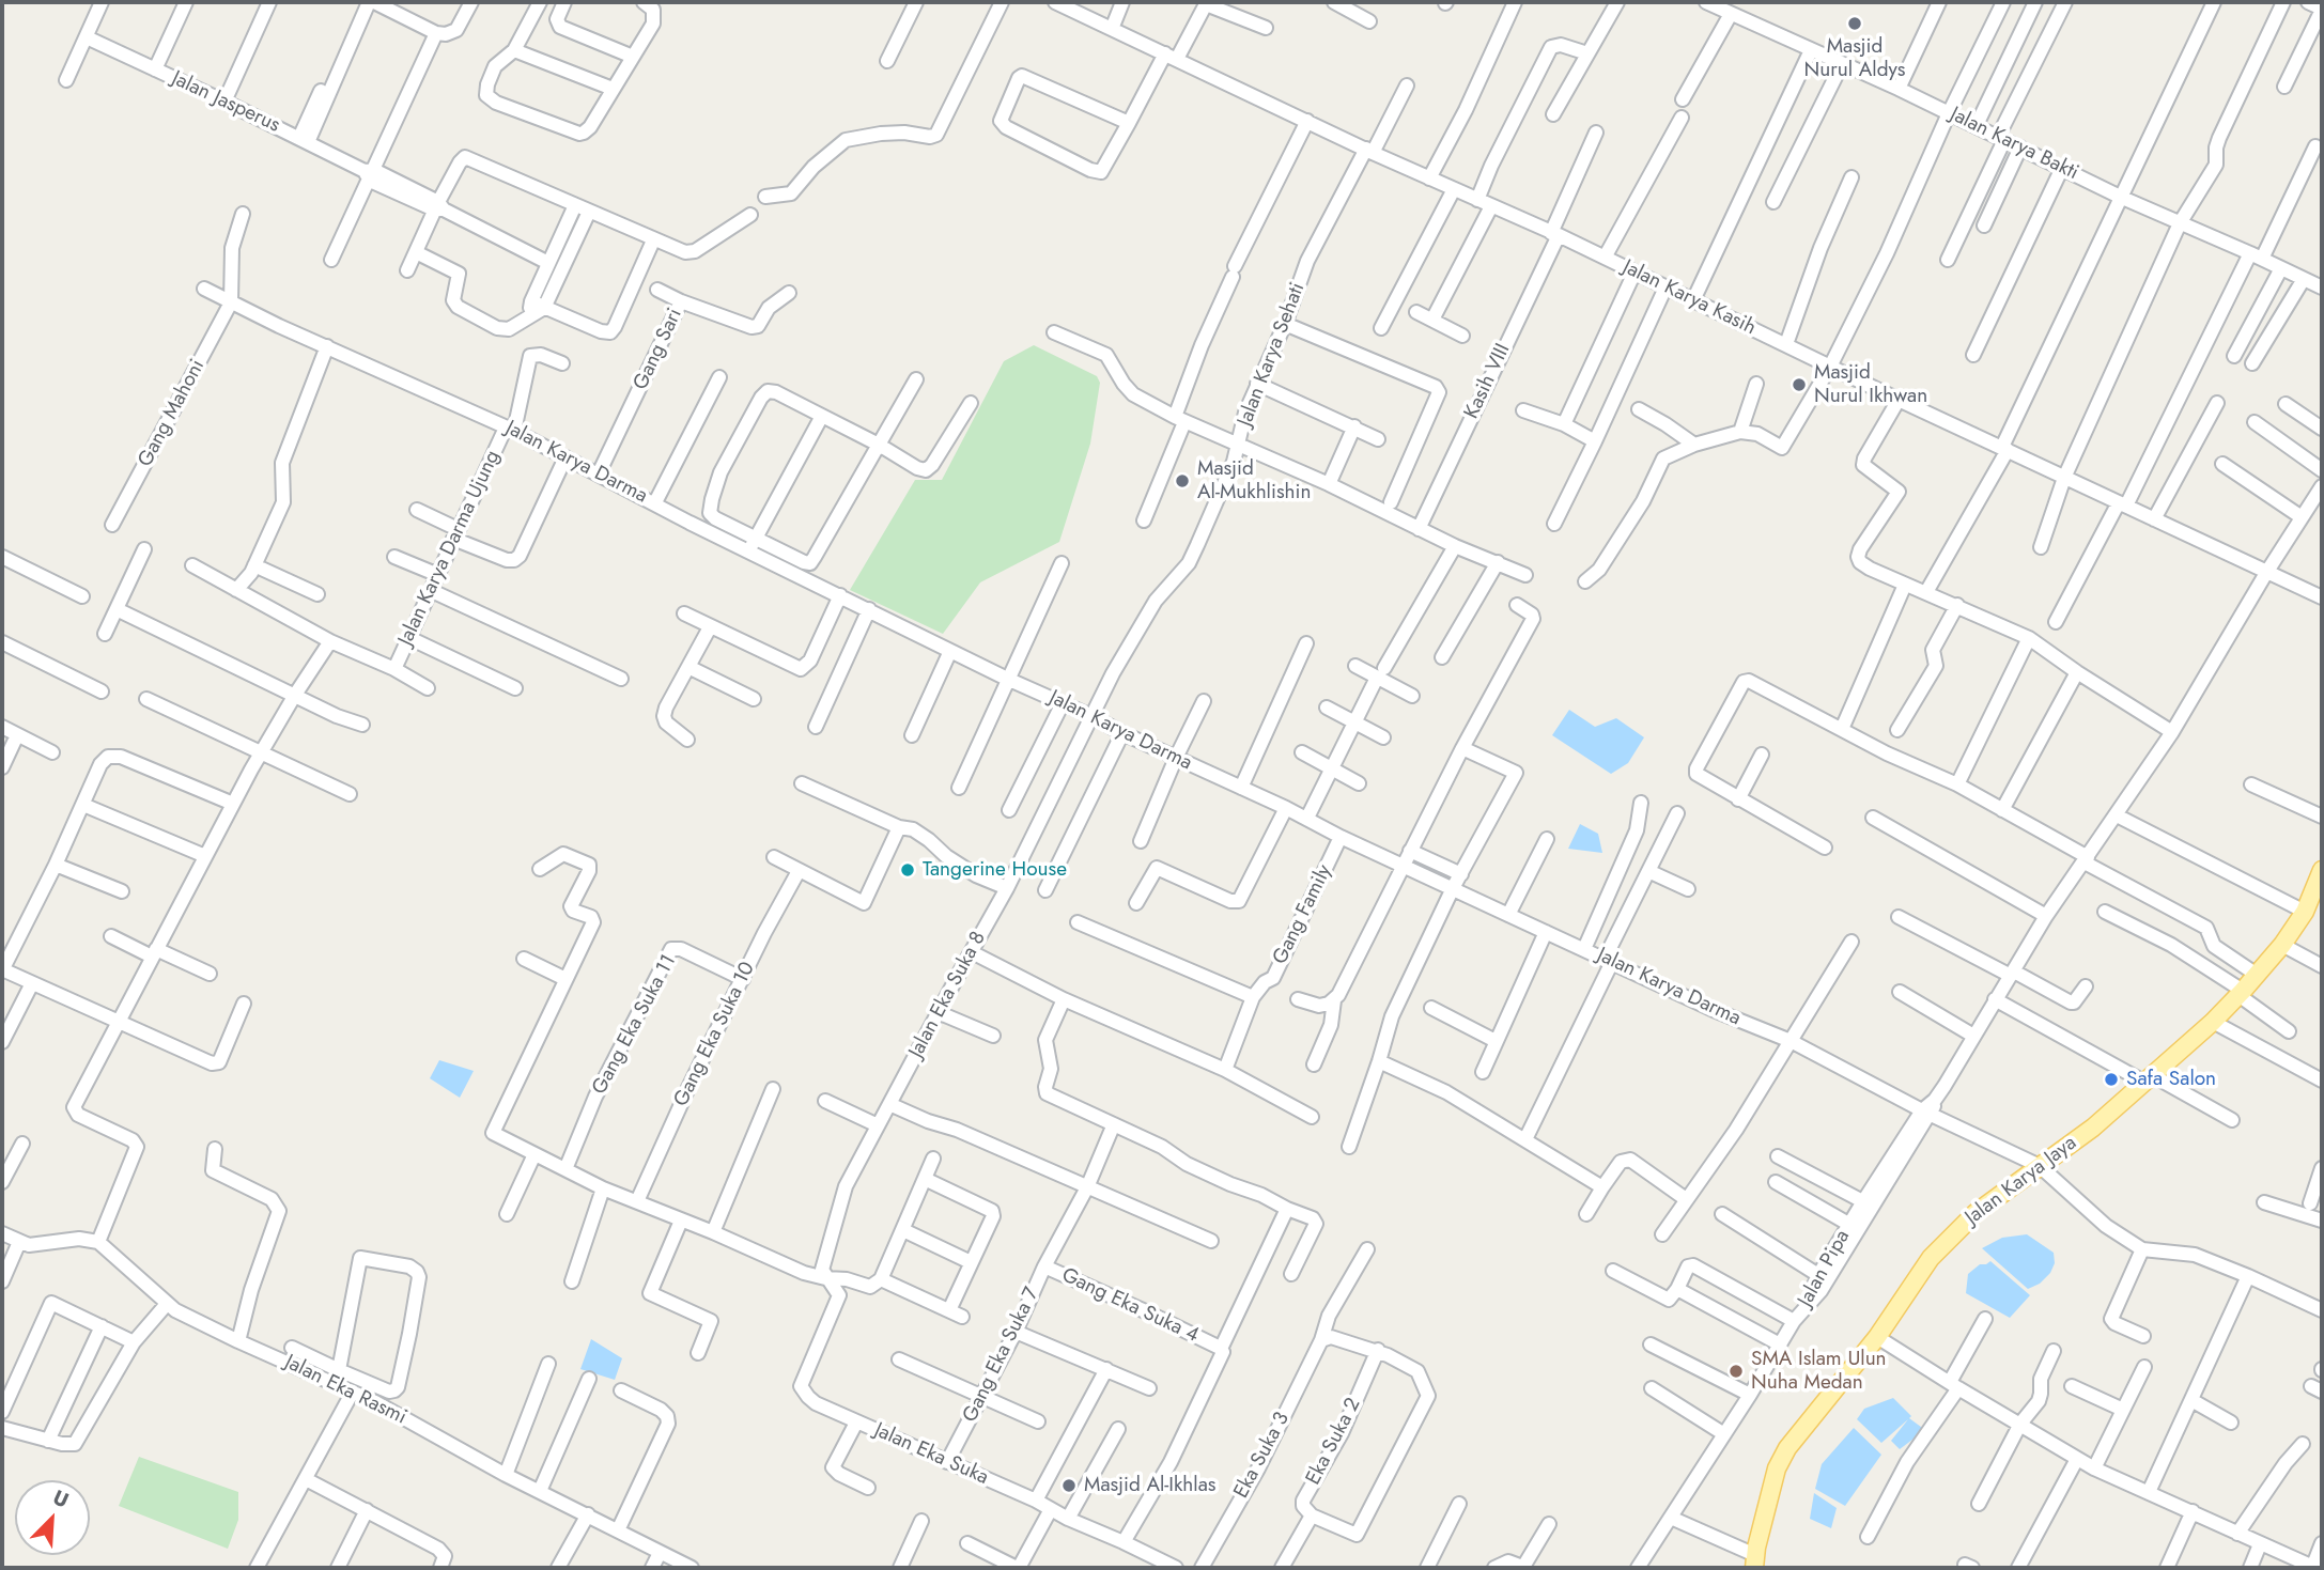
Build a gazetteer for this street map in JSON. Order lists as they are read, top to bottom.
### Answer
{
  "streets": {
    "main road": ["Jalan Karya Jaya"],
    "street": [
      "Jalan Jasperus",
      "Jalan Karya Bakti",
      "Jalan Karya Kasih",
      "Gang Sari",
      "Jalan Karya Sehati",
      "Kasih VIII",
      "Gang Mahoni",
      "Jalan Karya Darma",
      "Jalan Karya Darma Ujung",
      "Gang Family",
      "Jalan Eka Suka 8",
      "Gang Eka Suka 11",
      "Gang Eka Suka 10",
      "Jalan Pipa",
      "Gang Eka Suka 4",
      "Gang Eka Suka 7",
      "Jalan Eka Rasmi",
      "Eka Suka 2",
      "Jalan Eka Suka",
      "Eka Suka 3"
    ]
  },
  "crossings": [
    ["Jalan Karya Kasih", "Jalan Karya Sehati"],
    ["Jalan Karya Kasih", "Kasih VIII"],
    ["Gang Sari", "Jalan Karya Darma"],
    ["Jalan Karya Sehati", "Jalan Karya Darma"],
    ["Jalan Karya Sehati", "Jalan Eka Suka 8"],
    ["Gang Mahoni", "Jalan Karya Darma"],
    ["Jalan Karya Darma", "Jalan Karya Darma Ujung"],
    ["Jalan Karya Darma", "Gang Family"],
    ["Jalan Karya Darma", "Jalan Eka Suka 8"],
    ["Jalan Karya Darma", "Jalan Karya Jaya"],
    ["Jalan Karya Darma", "Jalan Pipa"],
    ["Jalan Eka Suka 8", "Jalan Eka Suka"],
    ["Gang Eka Suka 11", "Gang Eka Suka 10"],
    ["Gang Eka Suka 4", "Gang Eka Suka 7"],
    ["Gang Eka Suka 4", "Jalan Eka Suka"],
    ["Gang Eka Suka 7", "Jalan Eka Suka"]
  ],
  "places": [
    "Masjid Nurul Aldys",
    "Masjid Nurul Ikhwan",
    "Masjid Al-Mukhlishin",
    "Tangerine House",
    "Safa Salon",
    "SMA Islam Ulun Nuha Medan",
    "Masjid Al-Ikhlas"
  ],
  "north": "top right"
}
